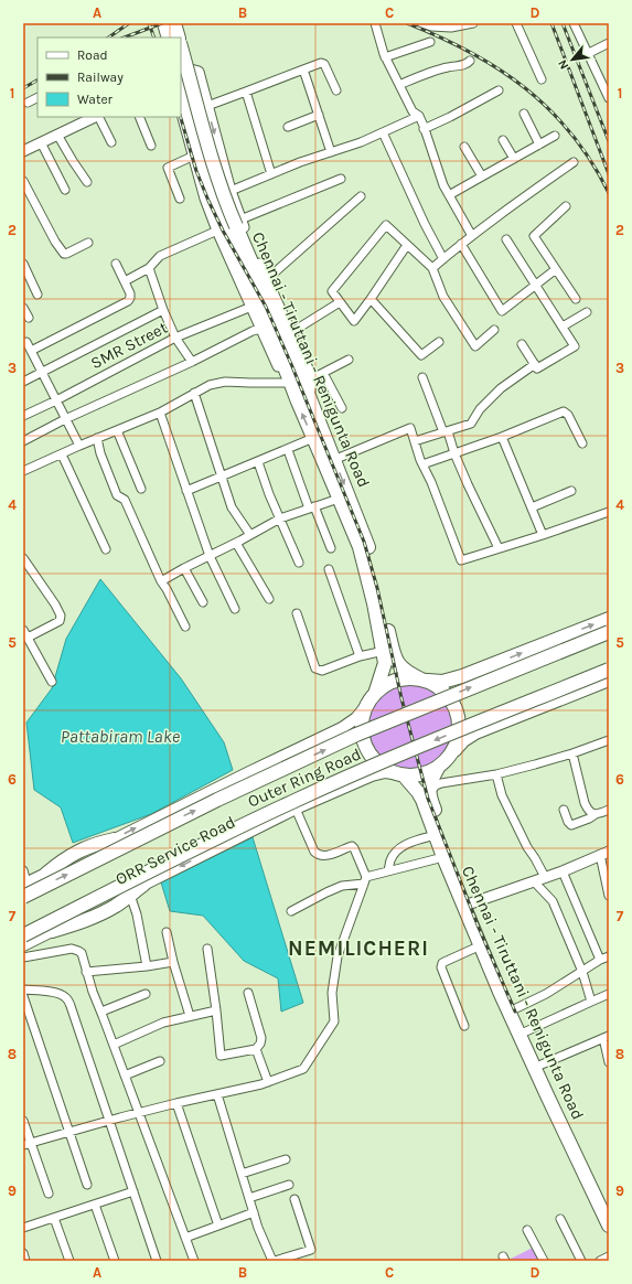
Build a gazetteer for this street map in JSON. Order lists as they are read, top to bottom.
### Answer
{
  "streets": {
    "highway": ["Chennai - Tiruttani - Renigunta Road", "Outer Ring Road"],
    "main road": ["ORR Service Road"],
    "street": ["SMR Street"]
  },
  "crossings": [
    ["Chennai - Tiruttani - Renigunta Road", "ORR Service Road"]
  ],
  "districts": ["NEMILICHERI"],
  "water": ["Pattabiram Lake"],
  "legend": ["Road", "Railway", "Water"],
  "north": "bottom left",
  "grid": {
    "columns": [
      "A",
      "B",
      "C",
      "D"
    ],
    "rows": [
      "1",
      "2",
      "3",
      "4",
      "5",
      "6",
      "7",
      "8",
      "9"
    ]
  }
}
